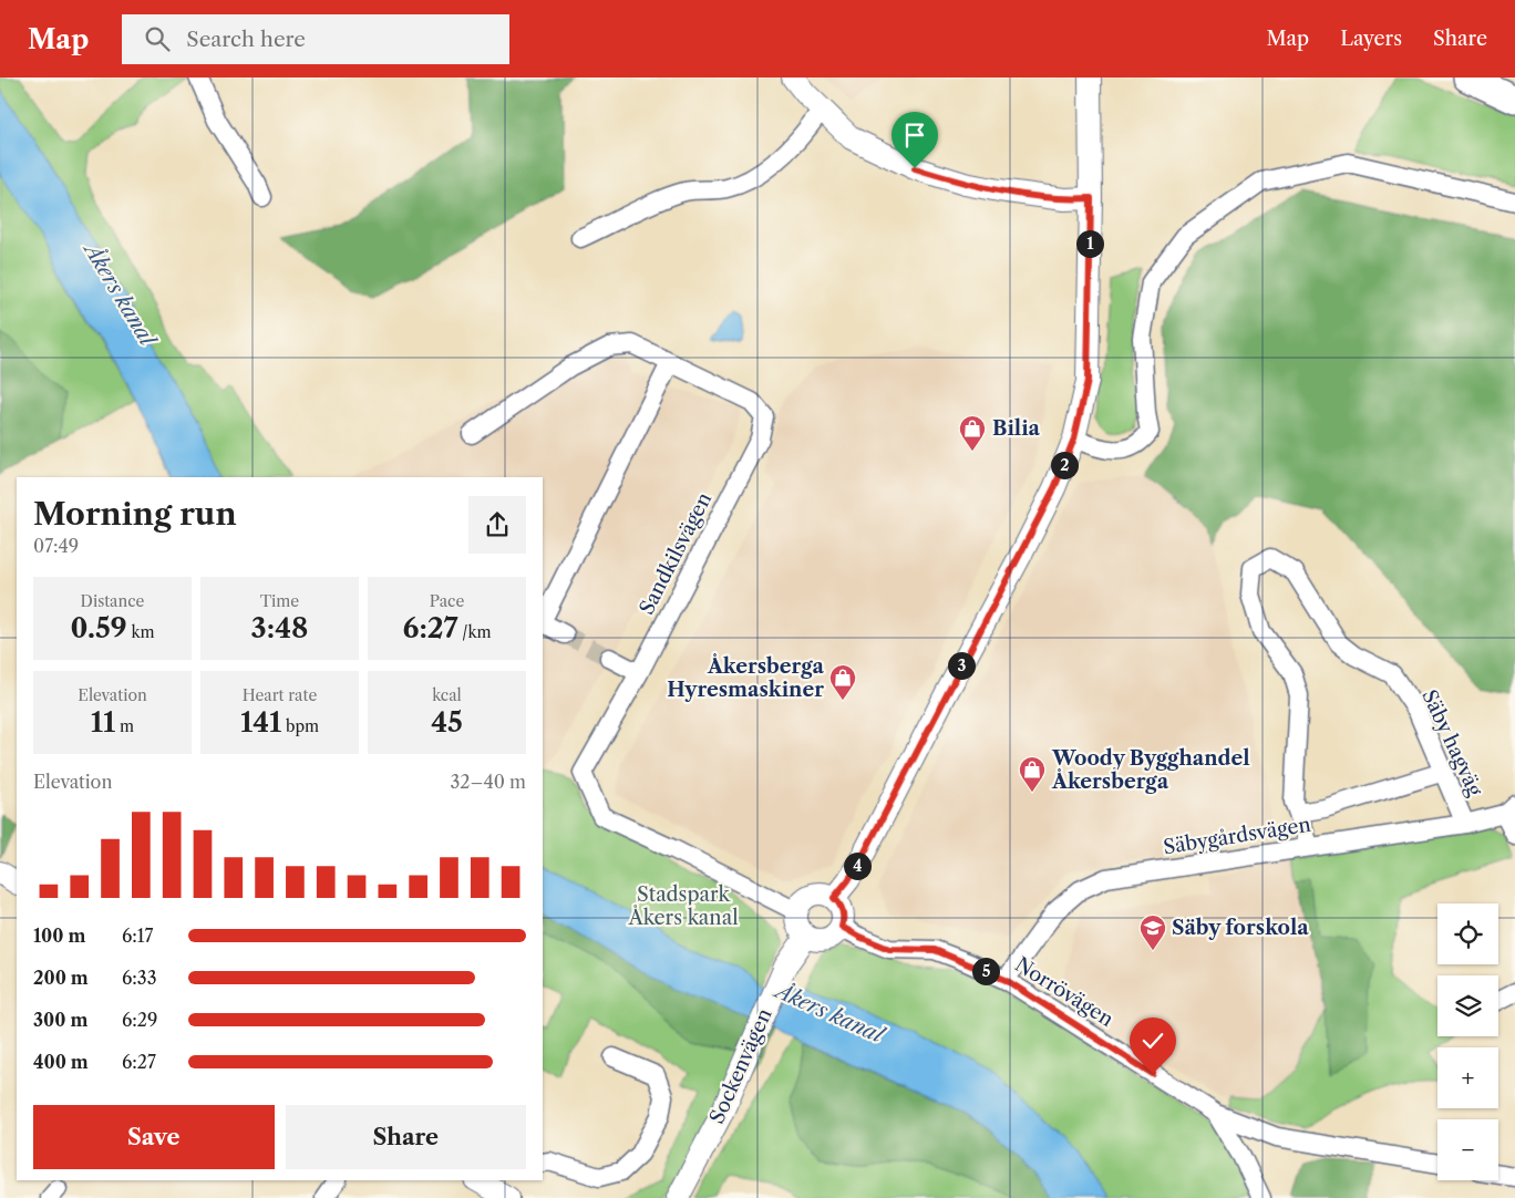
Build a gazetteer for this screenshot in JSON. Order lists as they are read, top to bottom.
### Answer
{
  "streets": {
    "street": [
      "Sandkilsvägen",
      "Säby hagväg",
      "Säbygårdsvägen",
      "Norrövägen",
      "Sockenvägen"
    ]
  },
  "crossings": [
    ["Sandkilsvägen", "Norrövägen"],
    ["Sandkilsvägen", "Sockenvägen"],
    ["Säby hagväg", "Säbygårdsvägen"],
    ["Säbygårdsvägen", "Norrövägen"],
    ["Norrövägen", "Sockenvägen"]
  ],
  "water": ["Åkers kanal"],
  "parks": ["Stadspark Åkers kanal"],
  "places": {
    "shop": ["Bilia", "Åkersberga Hyresmaskiner", "Woody Bygghandel Åkersberga"],
    "school or university": ["Säby forskola"]
  },
  "page": {
    "header": "Map",
    "search": "Search here",
    "nav": ["Map", "Layers", "Share"],
    "pins": [
      "1",
      "2",
      "3",
      "4",
      "5"
    ],
    "heading": ["Morning run", "07:49"],
    "stats": [
      ["Distance", "0.59 km"],
      ["Time", "3:48"],
      ["Pace", "6:27 /km"],
      ["Elevation", "11 m"],
      ["Heart rate", "141 bpm"],
      ["kcal", "45"]
    ],
    "chart": ["Elevation", "32–40 m"],
    "map_buttons": ["+", "−"],
    "list": [
      {
        "name": "100 m",
        "note": "6:17"
      },
      {
        "name": "200 m",
        "note": "6:33"
      },
      {
        "name": "300 m",
        "note": "6:29"
      },
      {
        "name": "400 m",
        "note": "6:27"
      }
    ],
    "buttons": ["Save", "Share"]
  }
}
